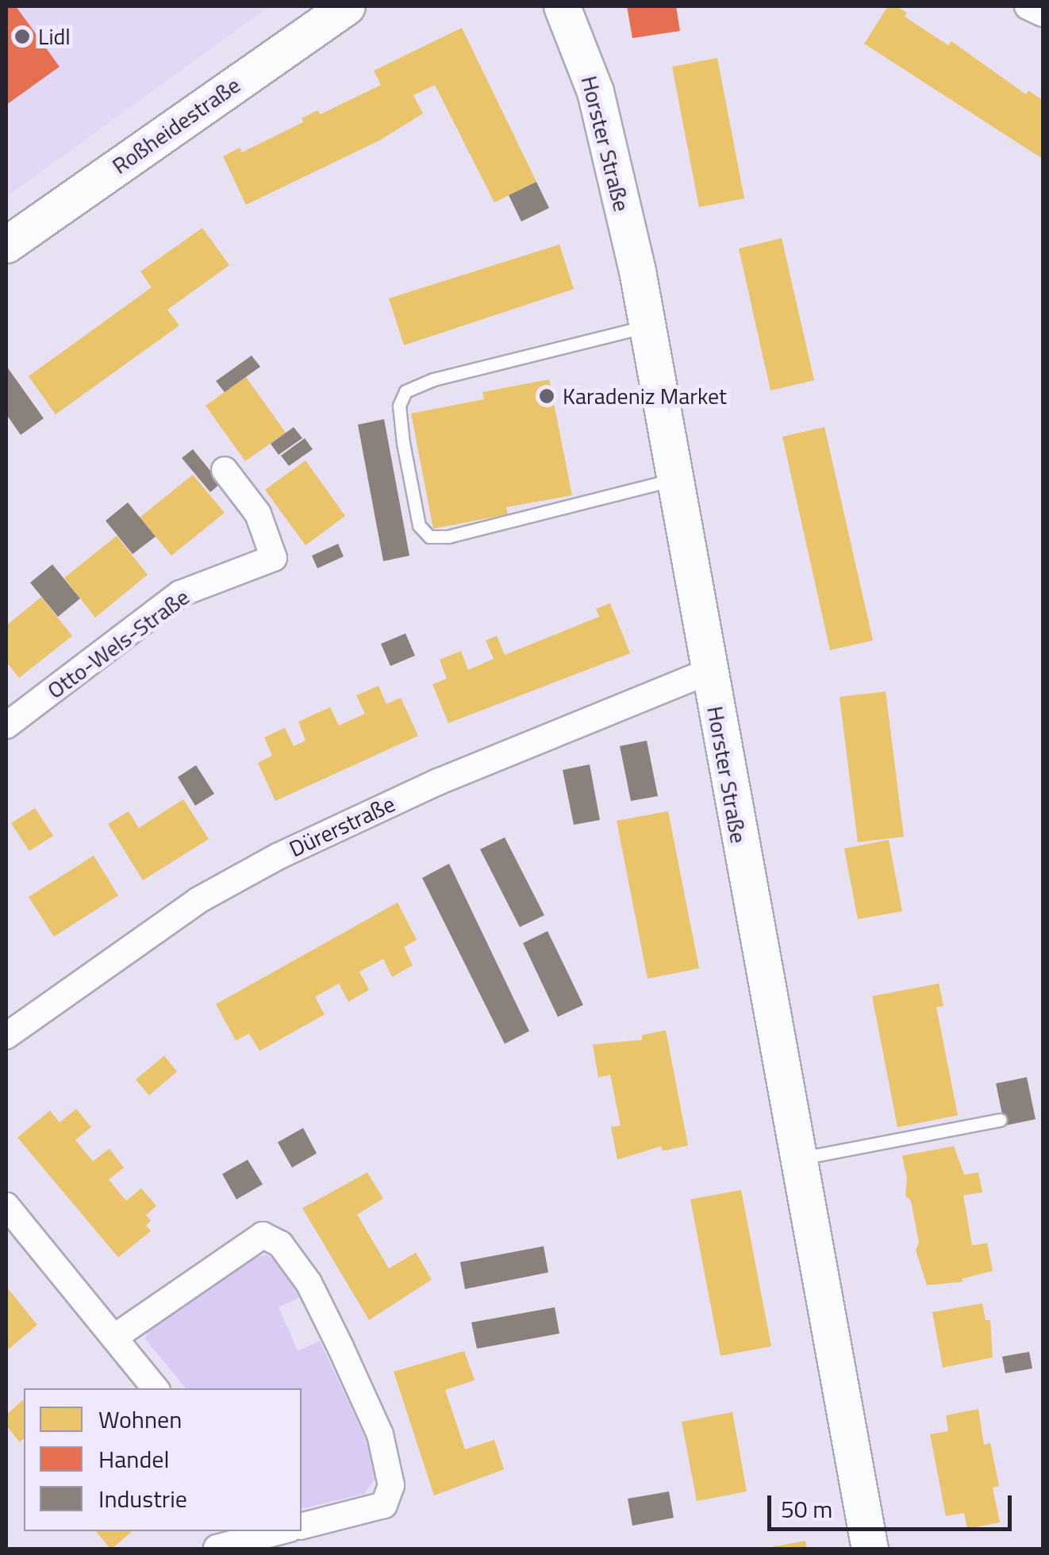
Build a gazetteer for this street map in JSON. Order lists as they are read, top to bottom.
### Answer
{
  "streets": {
    "main road": ["Roßheidestraße", "Horster Straße"],
    "street": ["Otto-Wels-Straße", "Dürerstraße"]
  },
  "crossings": [
    ["Horster Straße", "Dürerstraße"]
  ],
  "places": ["Lidl", "Karadeniz Market"],
  "legend": ["Wohnen", "Handel", "Industrie"],
  "scale_bar": "50 m"
}
